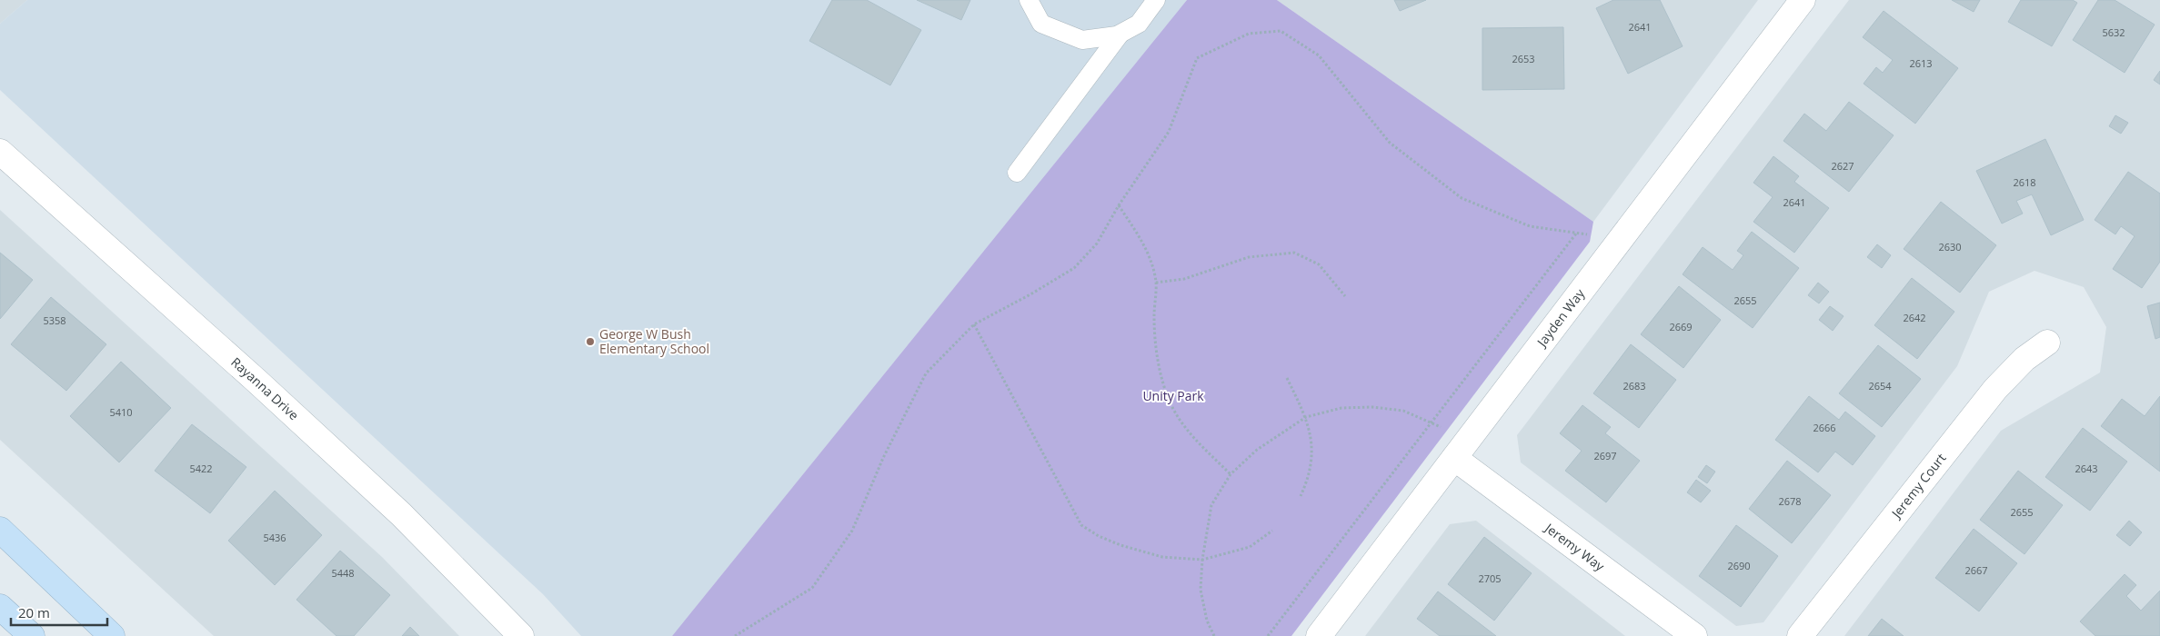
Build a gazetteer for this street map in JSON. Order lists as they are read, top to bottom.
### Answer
{
  "streets": {
    "street": [
      "Jayden Way",
      "Rayanna Drive",
      "Jeremy Court",
      "Jeremy Way"
    ]
  },
  "crossings": [
    ["Jayden Way", "Jeremy Way"]
  ],
  "parks": ["Unity Park"],
  "places": ["George W Bush Elementary School"],
  "house_numbers": [
    "2641",
    "5632",
    "2653",
    "2613",
    "2627",
    "2618",
    "2641",
    "2630",
    "2655",
    "2642",
    "5358",
    "2669",
    "2683",
    "2654",
    "5410",
    "2666",
    "2697",
    "5422",
    "2643",
    "2678",
    "2655",
    "5436",
    "2690",
    "2667",
    "5448",
    "2705"
  ],
  "scale_bar": "20 m"
}
